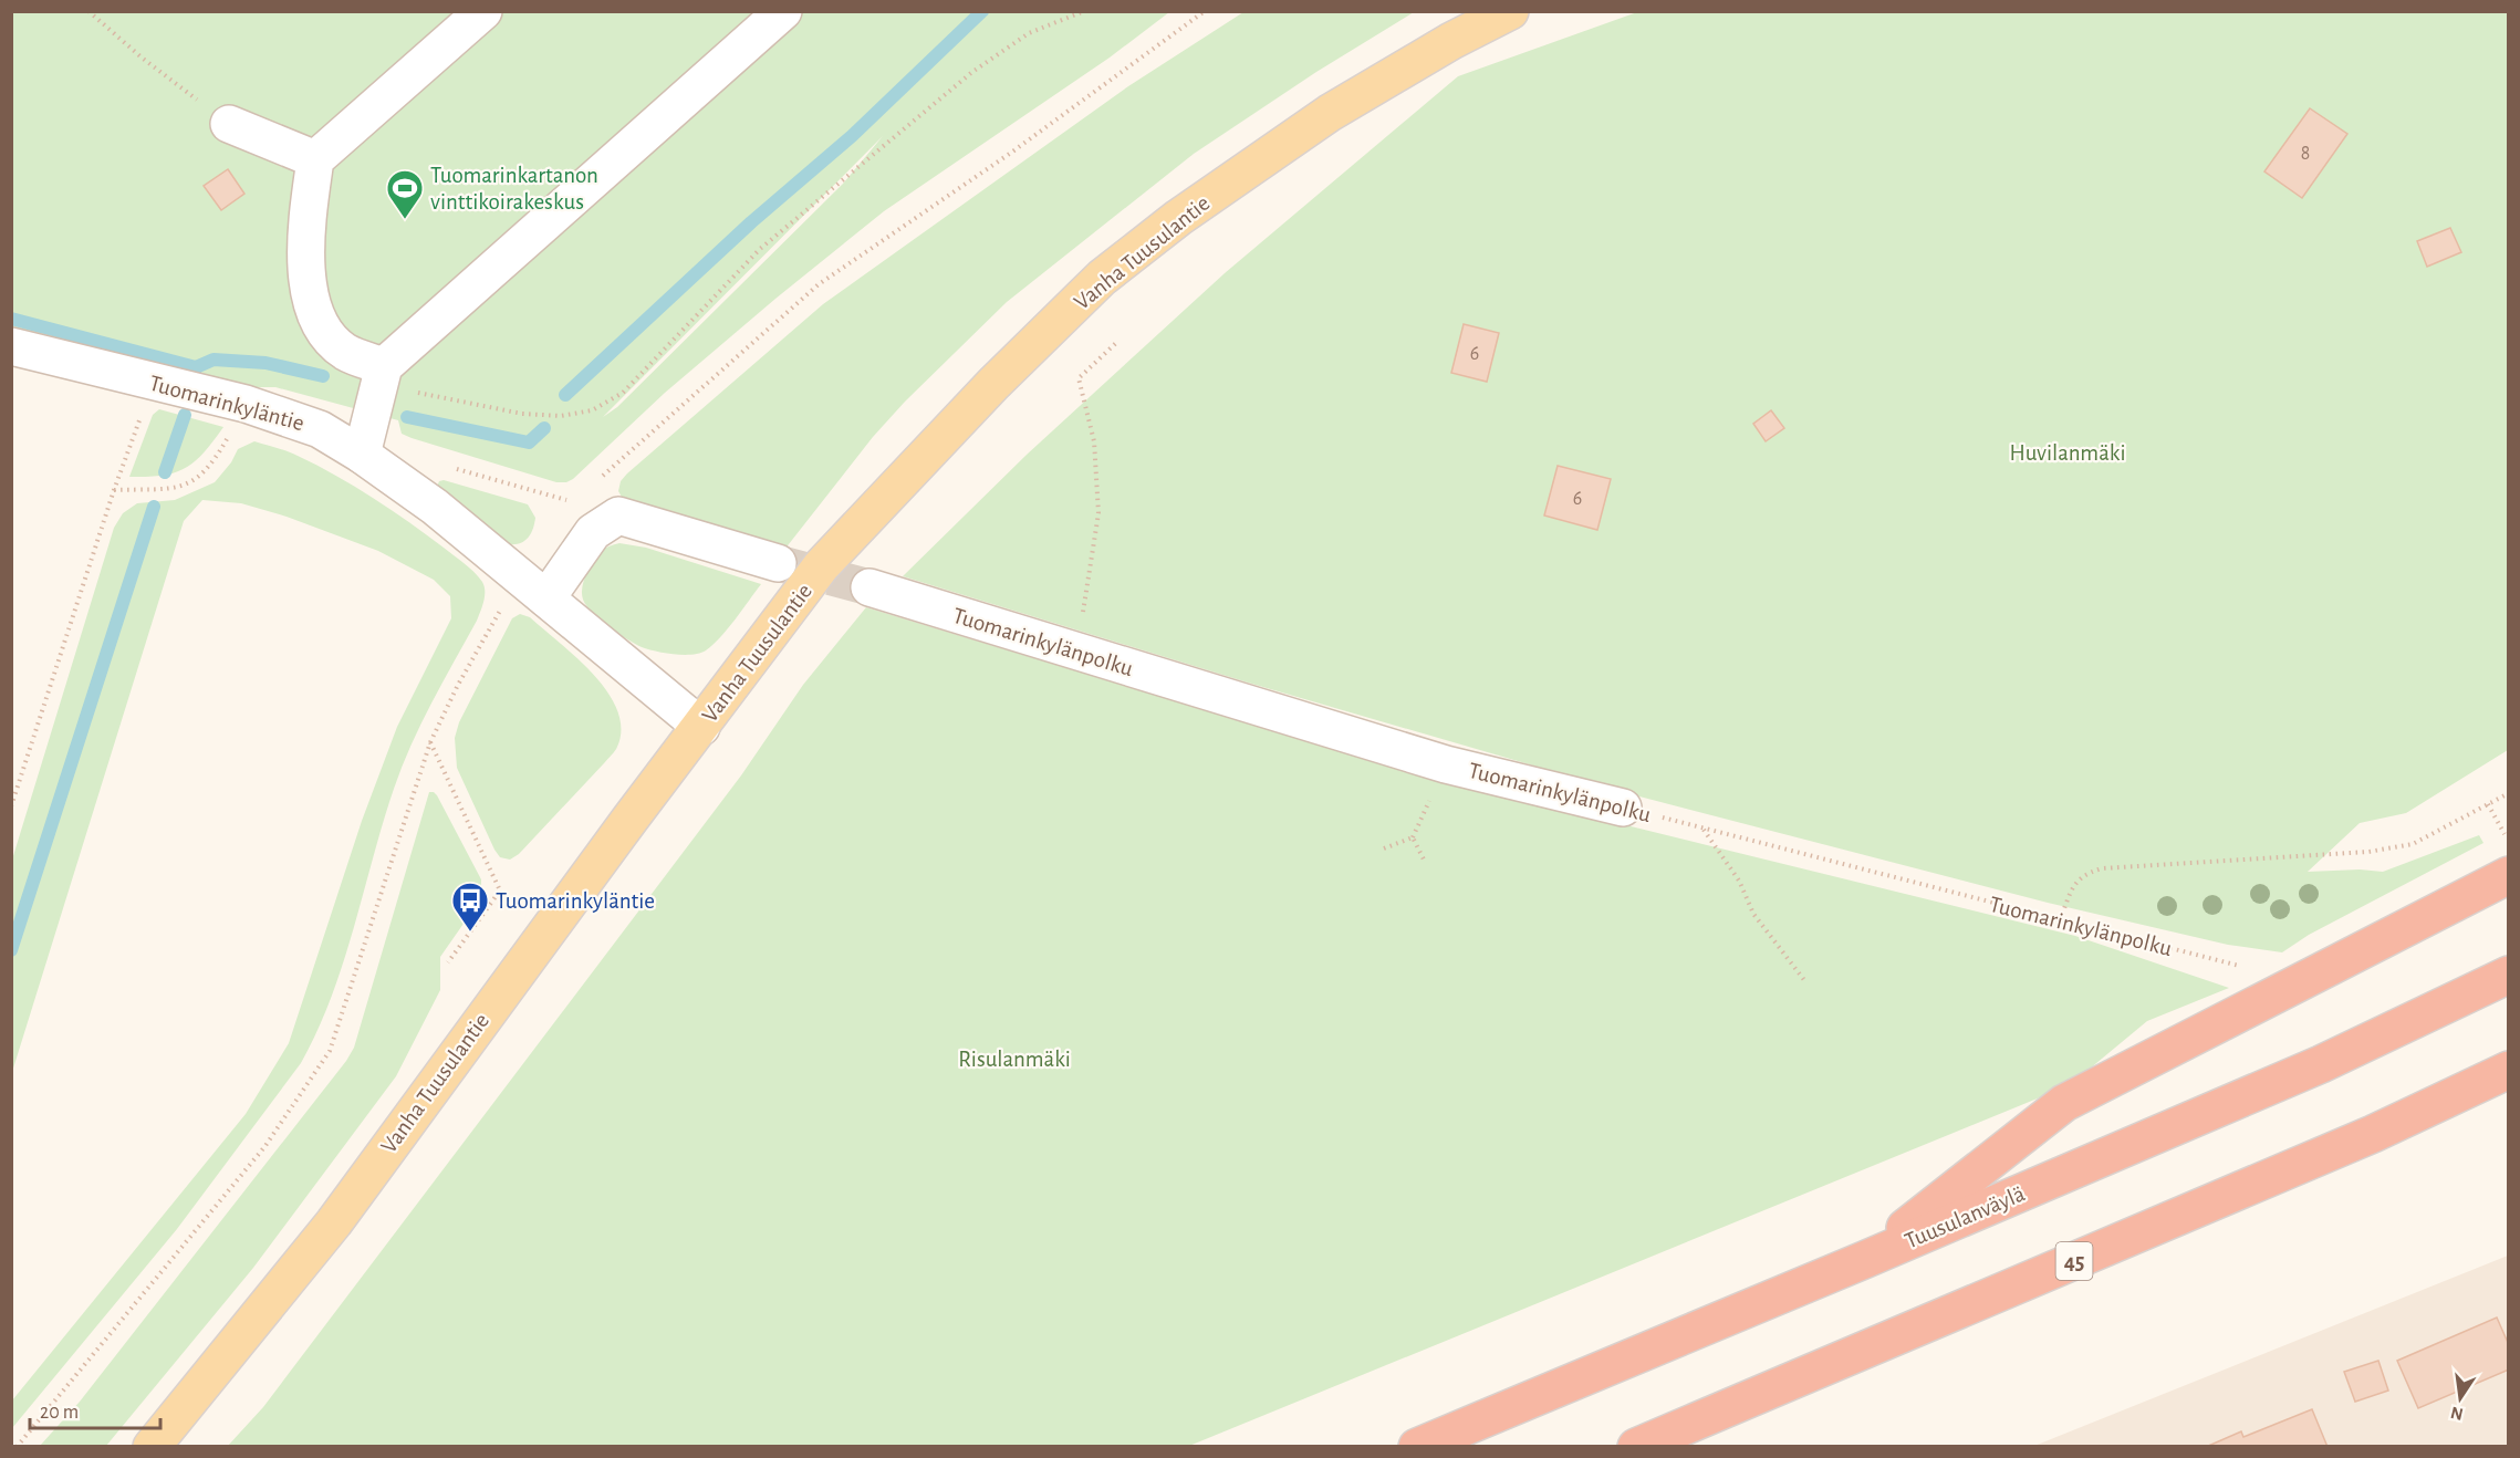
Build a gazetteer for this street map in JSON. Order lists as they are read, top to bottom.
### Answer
{
  "streets": {
    "highway": ["Tuusulanväylä", "45"],
    "main road": ["Vanha Tuusulantie"],
    "street": ["Tuomarinkyläntie", "Tuomarinkylänpolku"]
  },
  "crossings": [
    ["Vanha Tuusulantie", "Tuomarinkyläntie"]
  ],
  "parks": ["Huvilanmäki", "Risulanmäki"],
  "places": {
    "sports": ["Tuomarinkartanon vinttikoirakeskus"],
    "bus stop": ["Tuomarinkyläntie"]
  },
  "house_numbers": ["8", "6", "6"],
  "scale_bar": "20 m",
  "north": "bottom"
}
